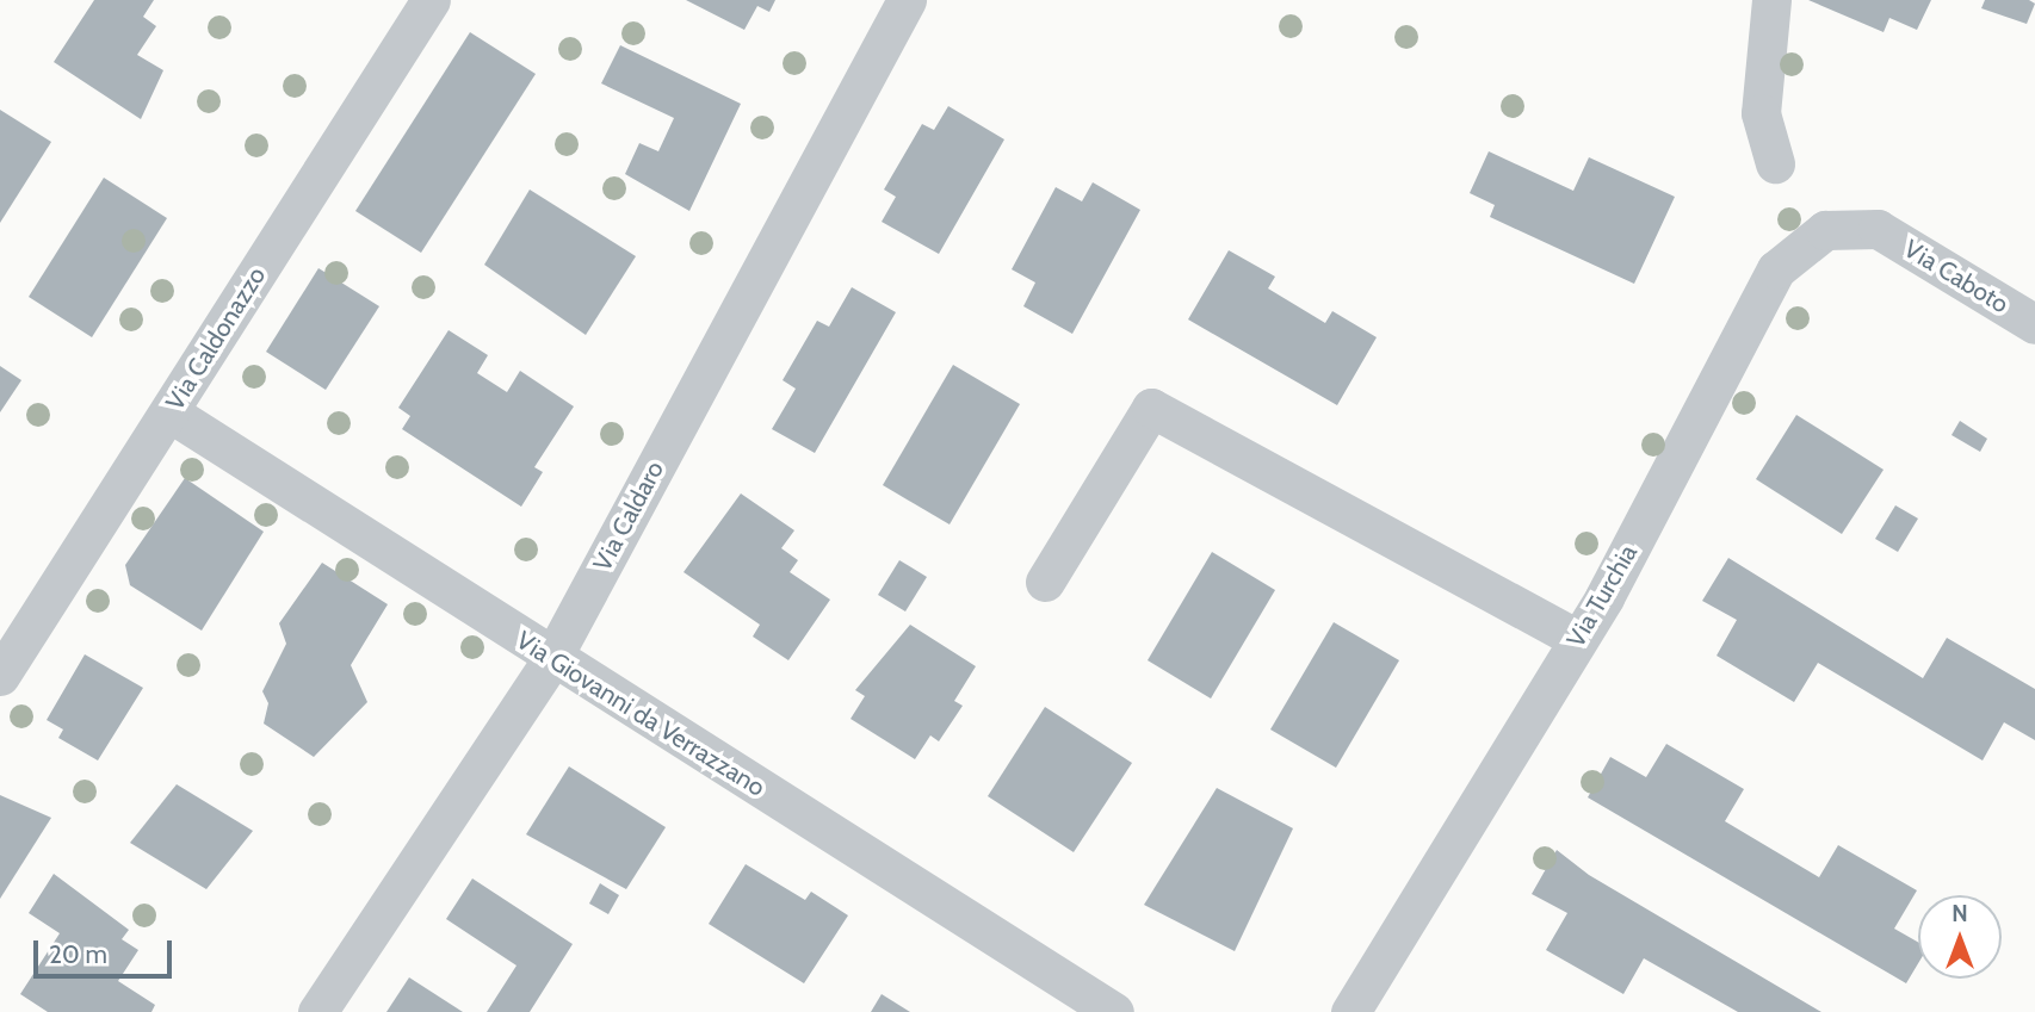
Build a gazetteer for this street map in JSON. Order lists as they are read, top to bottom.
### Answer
{
  "streets": {
    "street": [
      "Via Caboto",
      "Via Caldonazzo",
      "Via Caldaro",
      "Via Turchia",
      "Via Giovanni da Verrazzano"
    ]
  },
  "crossings": [
    ["Via Caboto", "Via Turchia"],
    ["Via Caldonazzo", "Via Giovanni da Verrazzano"],
    ["Via Caldaro", "Via Giovanni da Verrazzano"]
  ],
  "scale_bar": "20 m",
  "north": "top"
}
